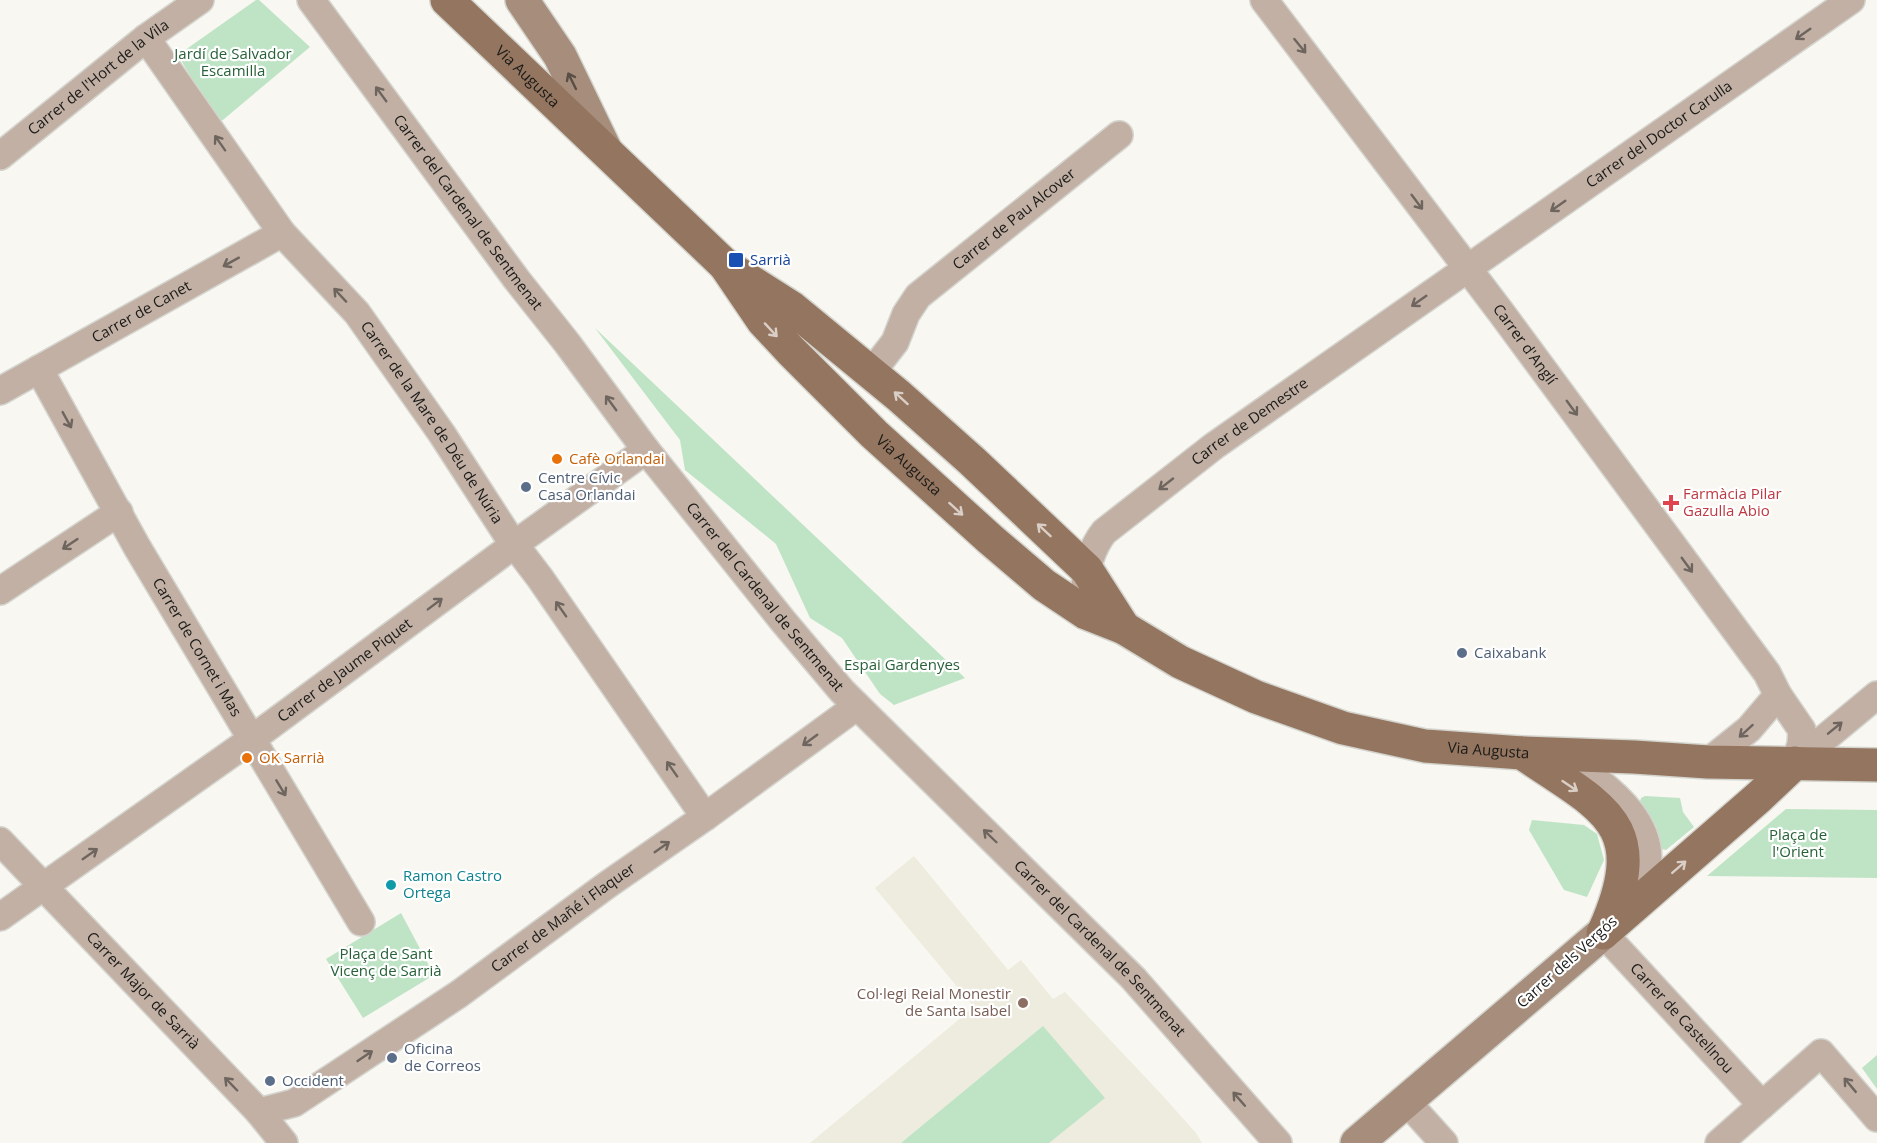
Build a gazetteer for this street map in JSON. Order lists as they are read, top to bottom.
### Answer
{
  "streets": {
    "main road": ["Via Augusta"],
    "street": [
      "Carrer de l'Hort de la Vila",
      "Carrer del Doctor Carulla",
      "Carrer del Cardenal de Sentmenat",
      "Carrer de Pau Alcover",
      "Carrer de Canet",
      "Carrer d'Anglí",
      "Carrer de Demestre",
      "Carrer de la Mare de Déu de Núria",
      "Carrer de Cornet i Mas",
      "Carrer de Jaume Piquet",
      "Carrer de Mañé i Flaquer",
      "Carrer dels Vergós",
      "Carrer Major de Sarrià",
      "Carrer de Castellnou"
    ]
  },
  "crossings": [
    ["Via Augusta", "Carrer de Pau Alcover"],
    ["Via Augusta", "Carrer d'Anglí"],
    ["Via Augusta", "Carrer de Demestre"],
    ["Via Augusta", "Carrer dels Vergós"],
    ["Carrer de l'Hort de la Vila", "Carrer de la Mare de Déu de Núria"],
    ["Carrer del Doctor Carulla", "Carrer d'Anglí"],
    ["Carrer del Doctor Carulla", "Carrer de Demestre"],
    ["Carrer del Cardenal de Sentmenat", "Carrer de Jaume Piquet"],
    ["Carrer del Cardenal de Sentmenat", "Carrer de Mañé i Flaquer"],
    ["Carrer de Canet", "Carrer de la Mare de Déu de Núria"],
    ["Carrer de Canet", "Carrer de Cornet i Mas"],
    ["Carrer d'Anglí", "Carrer de Demestre"],
    ["Carrer de la Mare de Déu de Núria", "Carrer de Jaume Piquet"],
    ["Carrer de la Mare de Déu de Núria", "Carrer de Mañé i Flaquer"],
    ["Carrer de Cornet i Mas", "Carrer de Jaume Piquet"],
    ["Carrer de Jaume Piquet", "Carrer Major de Sarrià"],
    ["Carrer de Mañé i Flaquer", "Carrer Major de Sarrià"],
    ["Carrer dels Vergós", "Carrer de Castellnou"]
  ],
  "one_way": [
    "Carrer del Doctor Carulla",
    "Carrer del Cardenal de Sentmenat",
    "Carrer de Canet",
    "Carrer d'Anglí",
    "Carrer de Demestre",
    "Carrer de la Mare de Déu de Núria",
    "Carrer de Cornet i Mas",
    "Carrer de Jaume Piquet",
    "Carrer Major de Sarrià"
  ],
  "parks": [
    "Jardí de Salvador Escamilla",
    "Espai Gardenyes",
    "Plaça de l'Orient",
    "Plaça de Sant Vicenç de Sarrià"
  ],
  "places": {
    "transit": ["Sarrià"],
    "other": [
      "Cafè Orlandai",
      "Centre Cívic Casa Orlandai",
      "Caixabank",
      "OK Sarrià",
      "Ramon Castro Ortega",
      "Col·legi Reial Monestir de Santa Isabel",
      "Oficina de Correos",
      "Occident"
    ],
    "health": ["Farmàcia Pilar Gazulla Abio"]
  }
}
